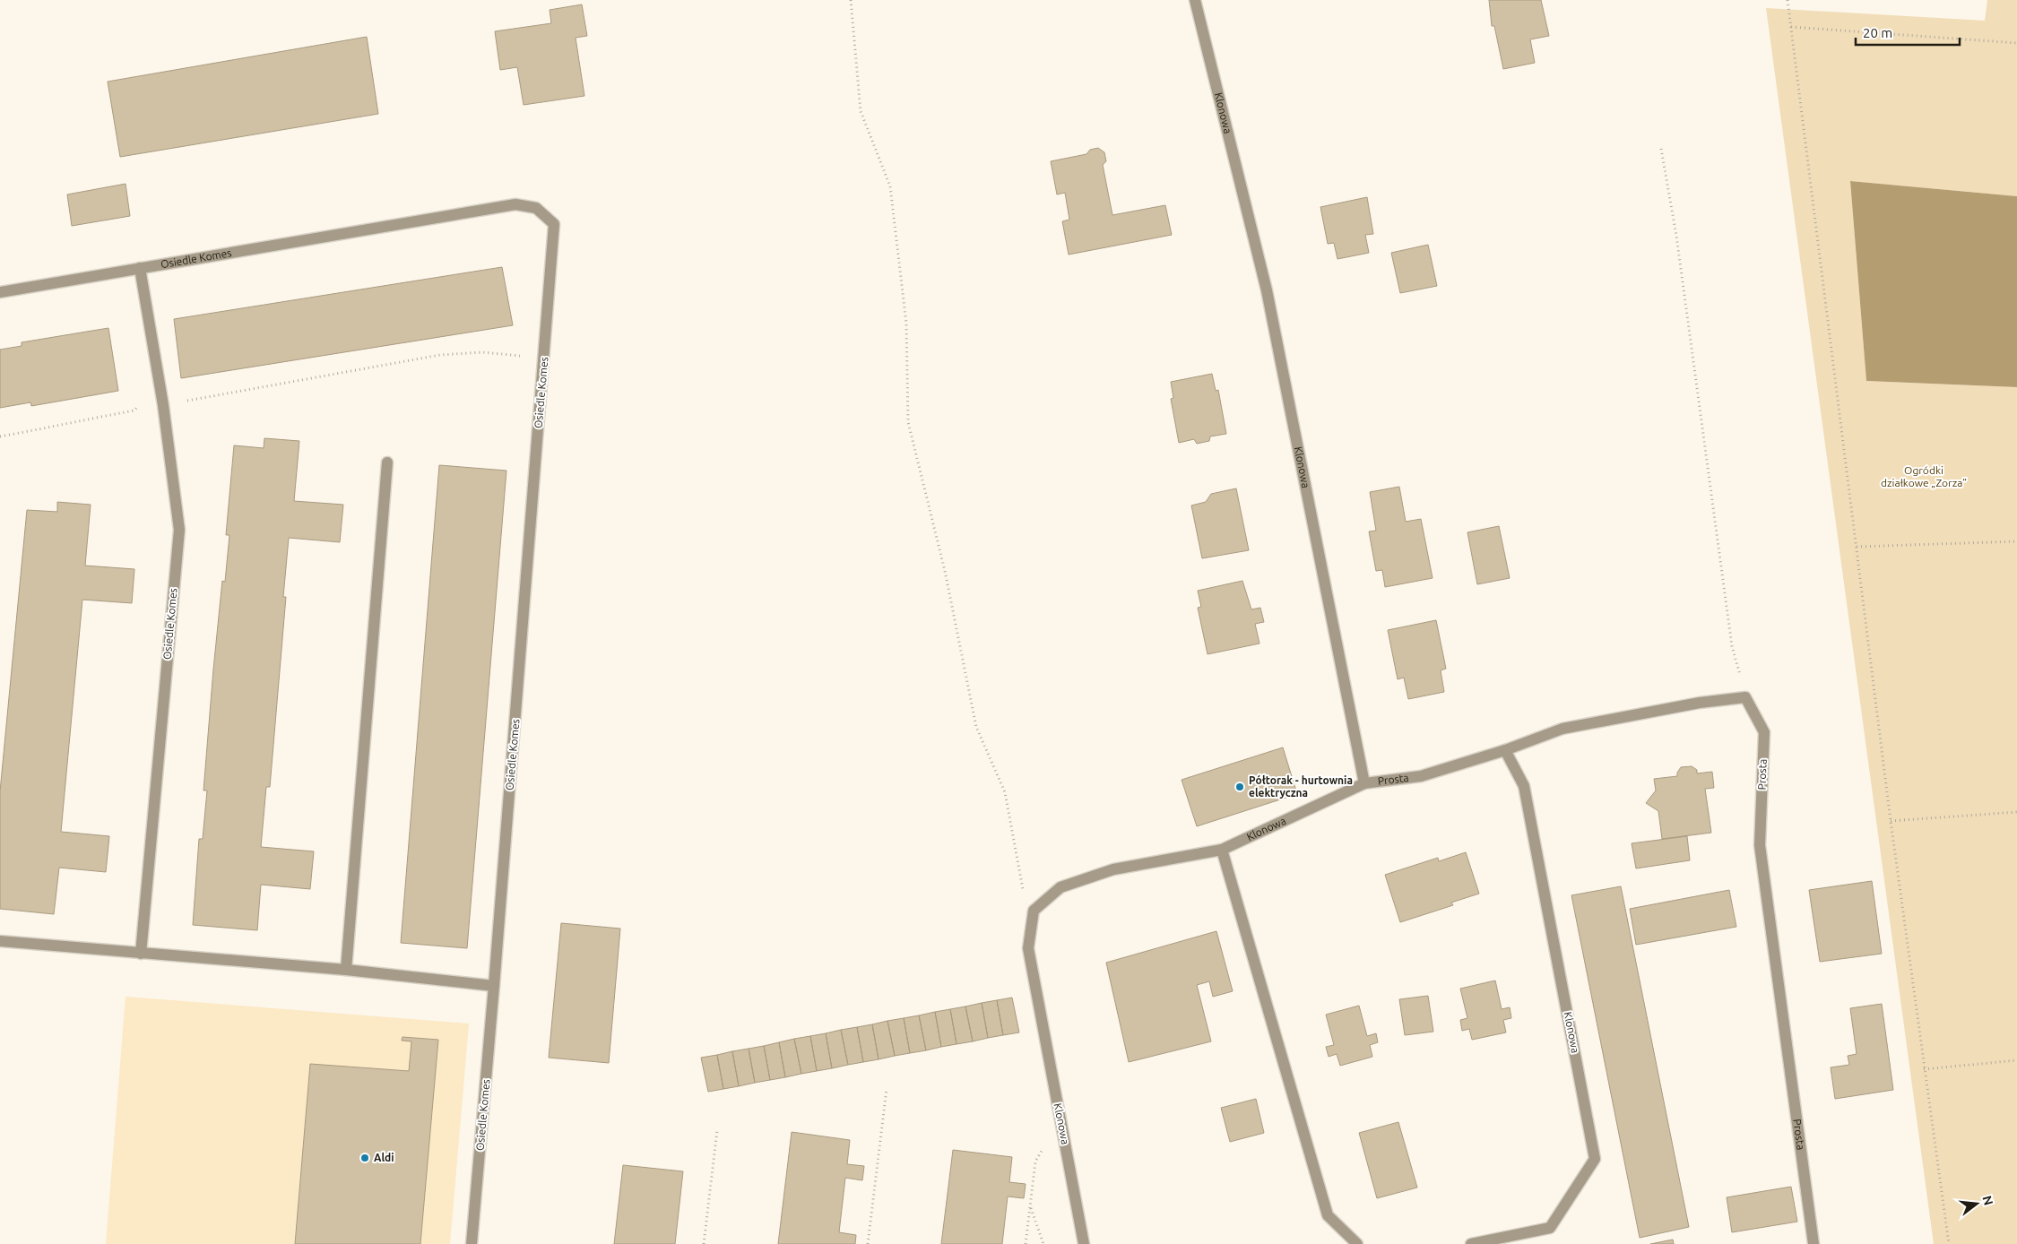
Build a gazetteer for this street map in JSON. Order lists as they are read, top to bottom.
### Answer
{
  "streets": {
    "street": ["Klonowa", "Osiedle Komes", "Prosta"]
  },
  "crossings": [
    ["Klonowa", "Prosta"]
  ],
  "parks": ["Ogródki działkowe „Zorza”"],
  "places": ["Półtorak - hurtownia elektryczna", "Aldi"],
  "scale_bar": "20 m",
  "north": "right"
}
